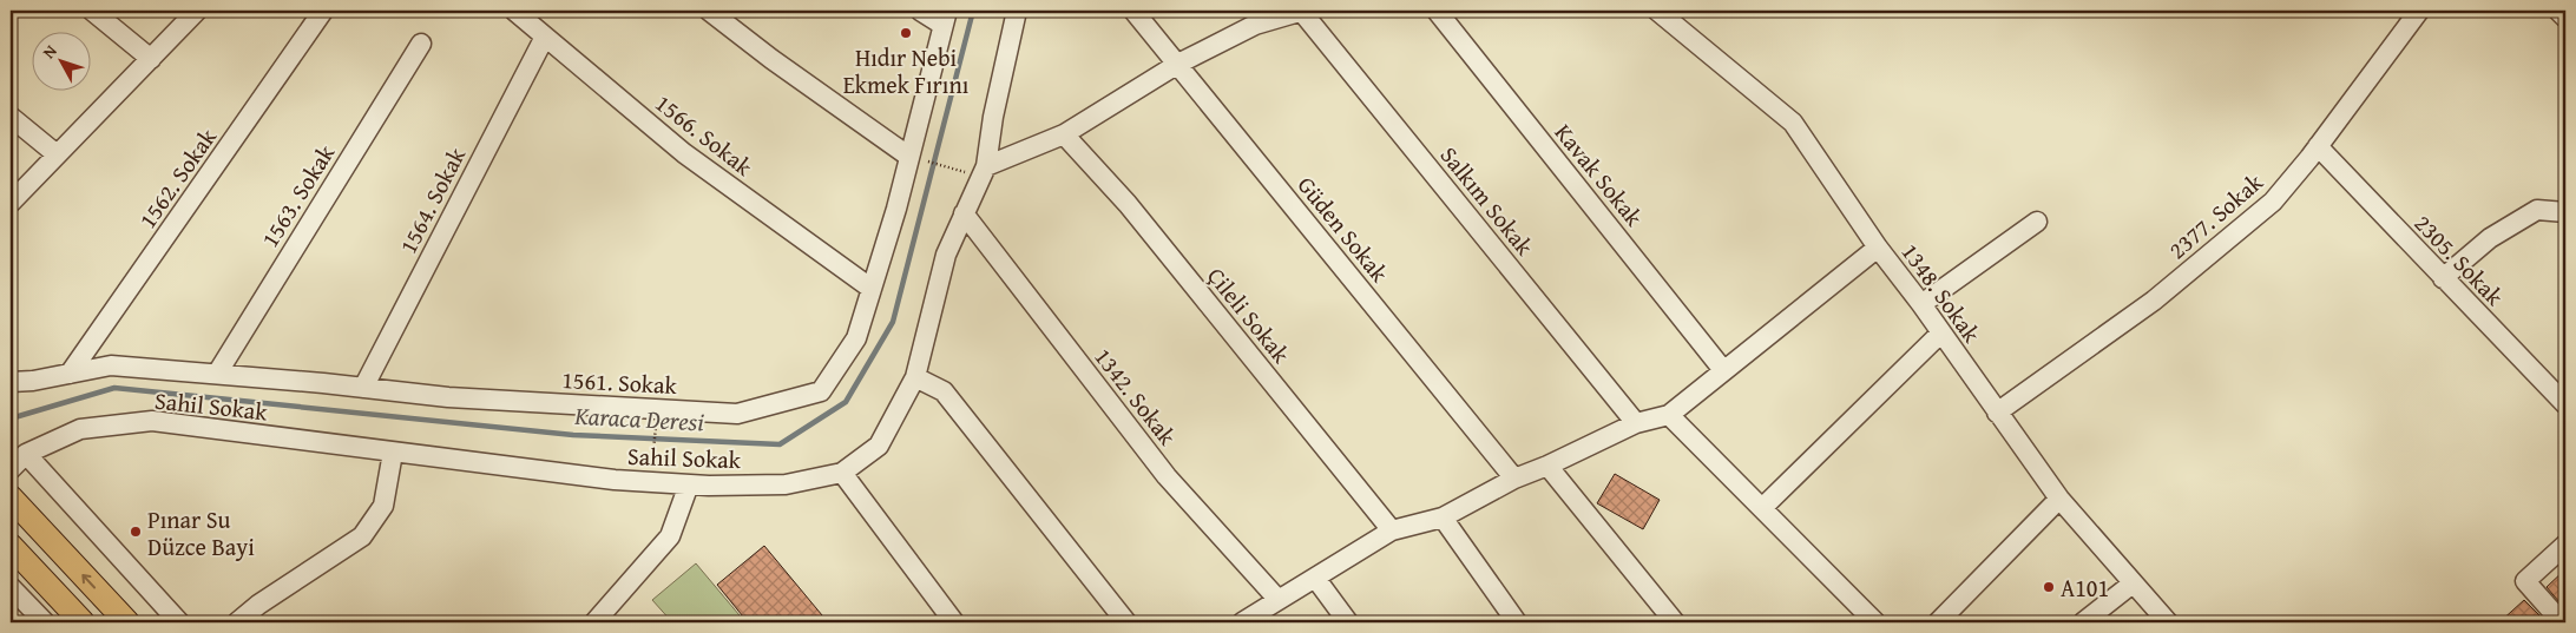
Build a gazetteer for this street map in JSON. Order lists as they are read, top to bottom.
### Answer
{
  "streets": {
    "street": [
      "1566. Sokak",
      "Kavak Sokak",
      "1562. Sokak",
      "1563. Sokak",
      "1564. Sokak",
      "Salkım Sokak",
      "2377. Sokak",
      "Güden Sokak",
      "2305. Sokak",
      "1348. Sokak",
      "Çileli Sokak",
      "1561. Sokak",
      "1342. Sokak",
      "Sahil Sokak"
    ]
  },
  "crossings": [
    ["1566. Sokak", "1564. Sokak"],
    ["1566. Sokak", "1561. Sokak"],
    ["1562. Sokak", "1561. Sokak"],
    ["1563. Sokak", "1561. Sokak"],
    ["1564. Sokak", "1561. Sokak"],
    ["2377. Sokak", "2305. Sokak"],
    ["2377. Sokak", "1348. Sokak"],
    ["1342. Sokak", "Sahil Sokak"]
  ],
  "water": ["Karaca Deresi"],
  "places": ["Hıdır Nebi Ekmek Fırını", "Pınar Su Düzce Bayi", "A101"],
  "north": "top left"
}
